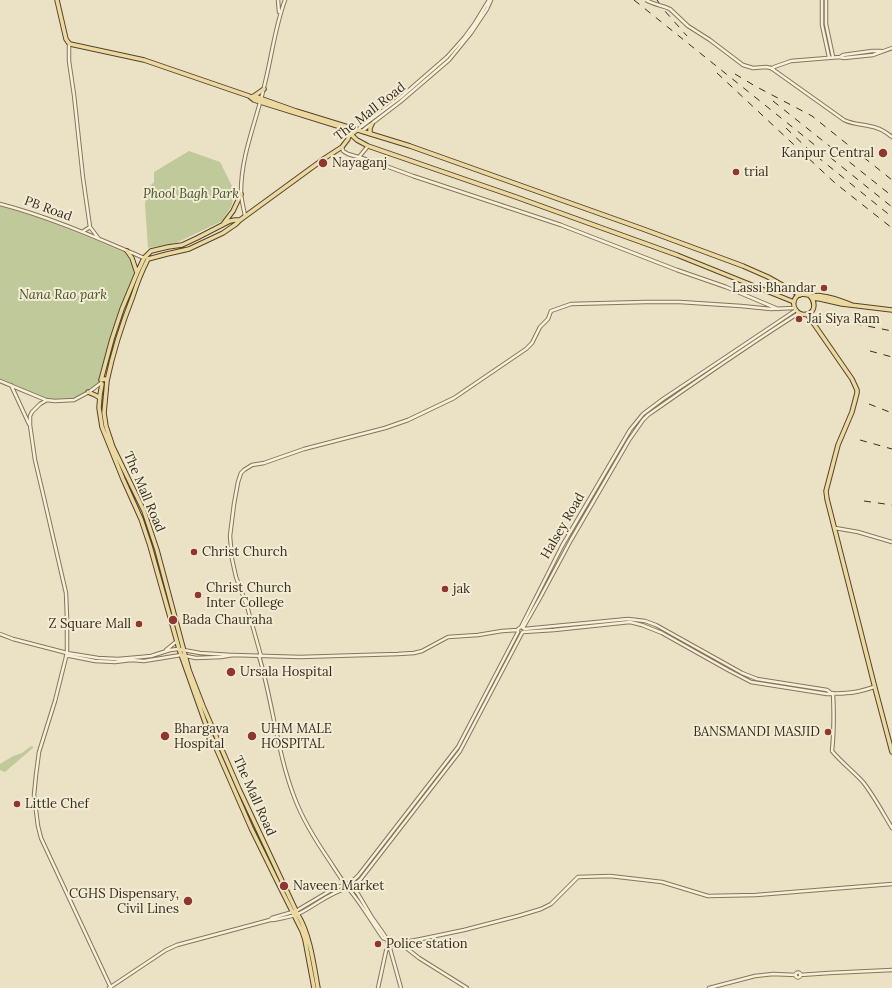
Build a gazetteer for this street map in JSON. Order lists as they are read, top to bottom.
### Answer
{
  "streets": {
    "main road": ["The Mall Road"],
    "street": ["PB Road", "Halsey Road"]
  },
  "crossings": [
    ["The Mall Road", "PB Road"]
  ],
  "parks": ["Phool Bagh Park", "Nana Rao park"],
  "places": [
    "Kanpur Central",
    "Nayaganj",
    "trial",
    "Lassi Bhandar",
    "Jai Siya Ram",
    "Christ Church",
    "jak",
    "Christ Church Inter College",
    "Bada Chauraha",
    "Z Square Mall",
    "Ursala Hospital",
    "BANSMANDI MASJID",
    "Bhargava Hospital",
    "UHM MALE HOSPITAL",
    "Little Chef",
    "Naveen Market",
    "CGHS Dispensary, Civil Lines",
    "Police station"
  ]
}
